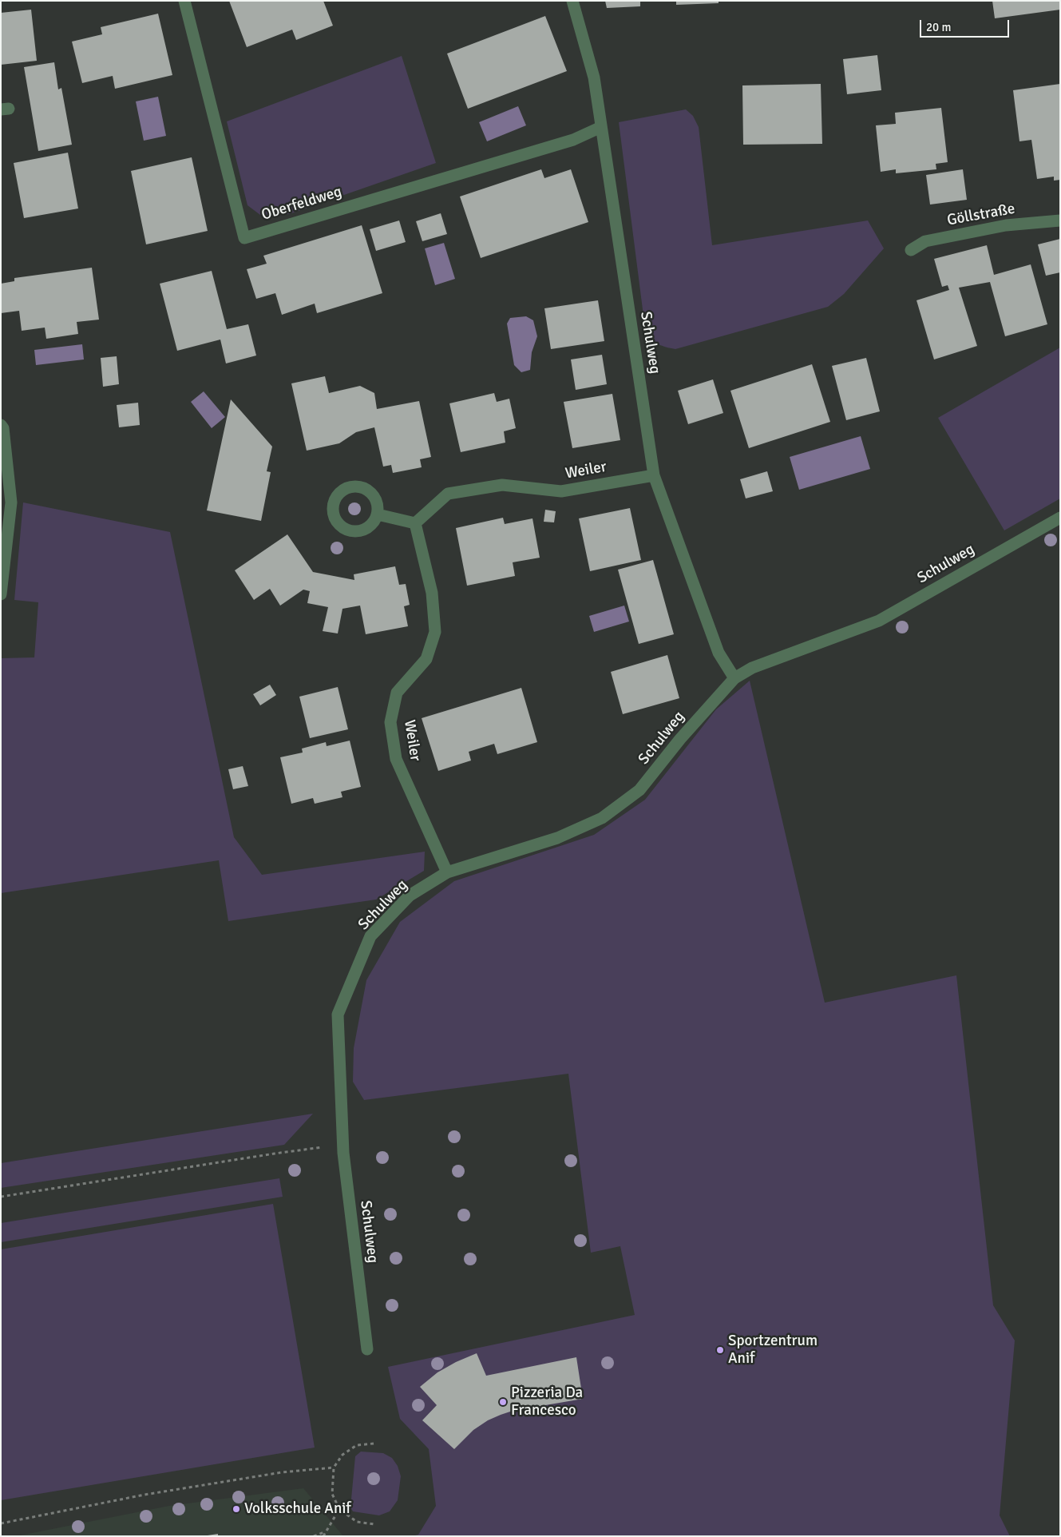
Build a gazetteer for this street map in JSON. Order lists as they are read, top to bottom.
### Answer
{
  "streets": {
    "street": [
      "Oberfeldweg",
      "Göllstraße",
      "Schulweg",
      "Weiler"
    ]
  },
  "crossings": [
    ["Oberfeldweg", "Schulweg"],
    ["Schulweg", "Weiler"]
  ],
  "places": ["Sportzentrum Anif", "Pizzeria Da Francesco", "Volksschule Anif"],
  "scale_bar": "20 m"
}
